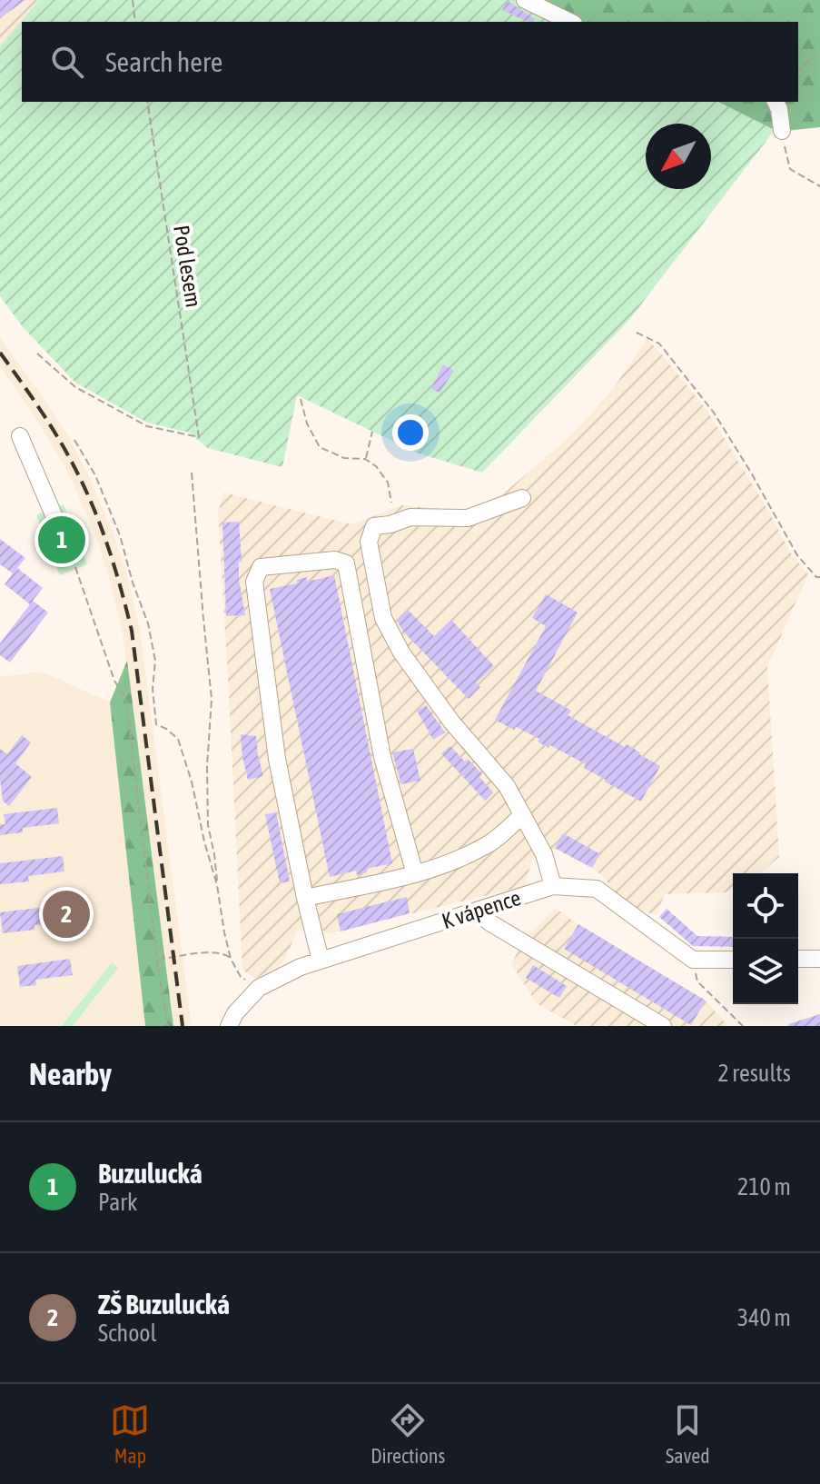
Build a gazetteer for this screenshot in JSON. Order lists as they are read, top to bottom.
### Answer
{
  "streets": {
    "street": ["K vápence"],
    "path": ["Pod lesem"]
  },
  "north": "bottom left",
  "page": {
    "search": "Search here",
    "pins": ["1", "2"],
    "heading": ["Nearby", "2 results"],
    "list": [
      {
        "mark": "1",
        "name": "Buzulucká",
        "note": "Park",
        "value": "210 m"
      },
      {
        "mark": "2",
        "name": "ZŠ Buzulucká",
        "note": "School",
        "value": "340 m"
      }
    ],
    "nav": ["Map", "Directions", "Saved"]
  }
}
